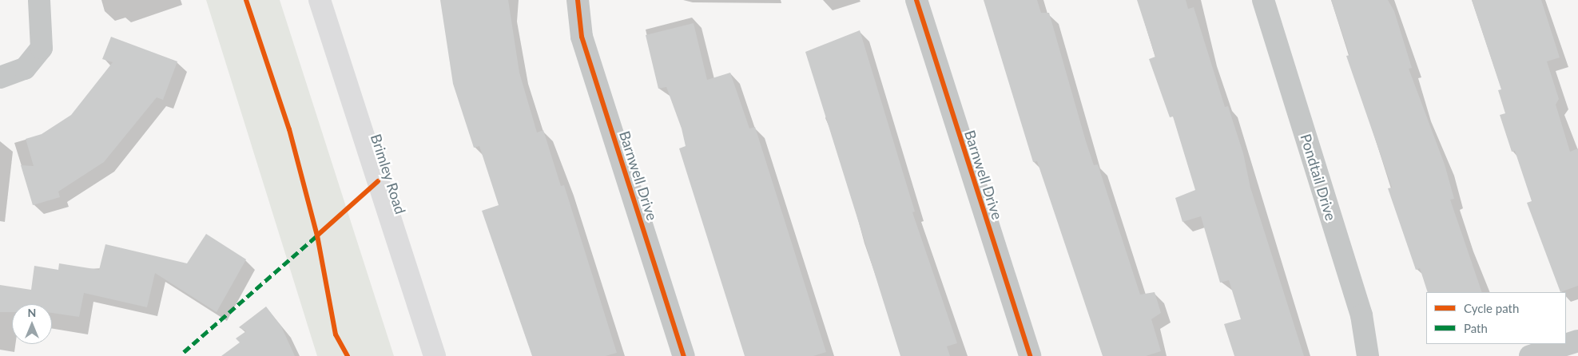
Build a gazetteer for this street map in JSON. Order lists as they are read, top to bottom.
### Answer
{
  "streets": {
    "main road": ["Brimley Road"],
    "street": ["Barnwell Drive", "Pondtail Drive"]
  },
  "legend": ["Cycle path", "Path"],
  "north": "top"
}
